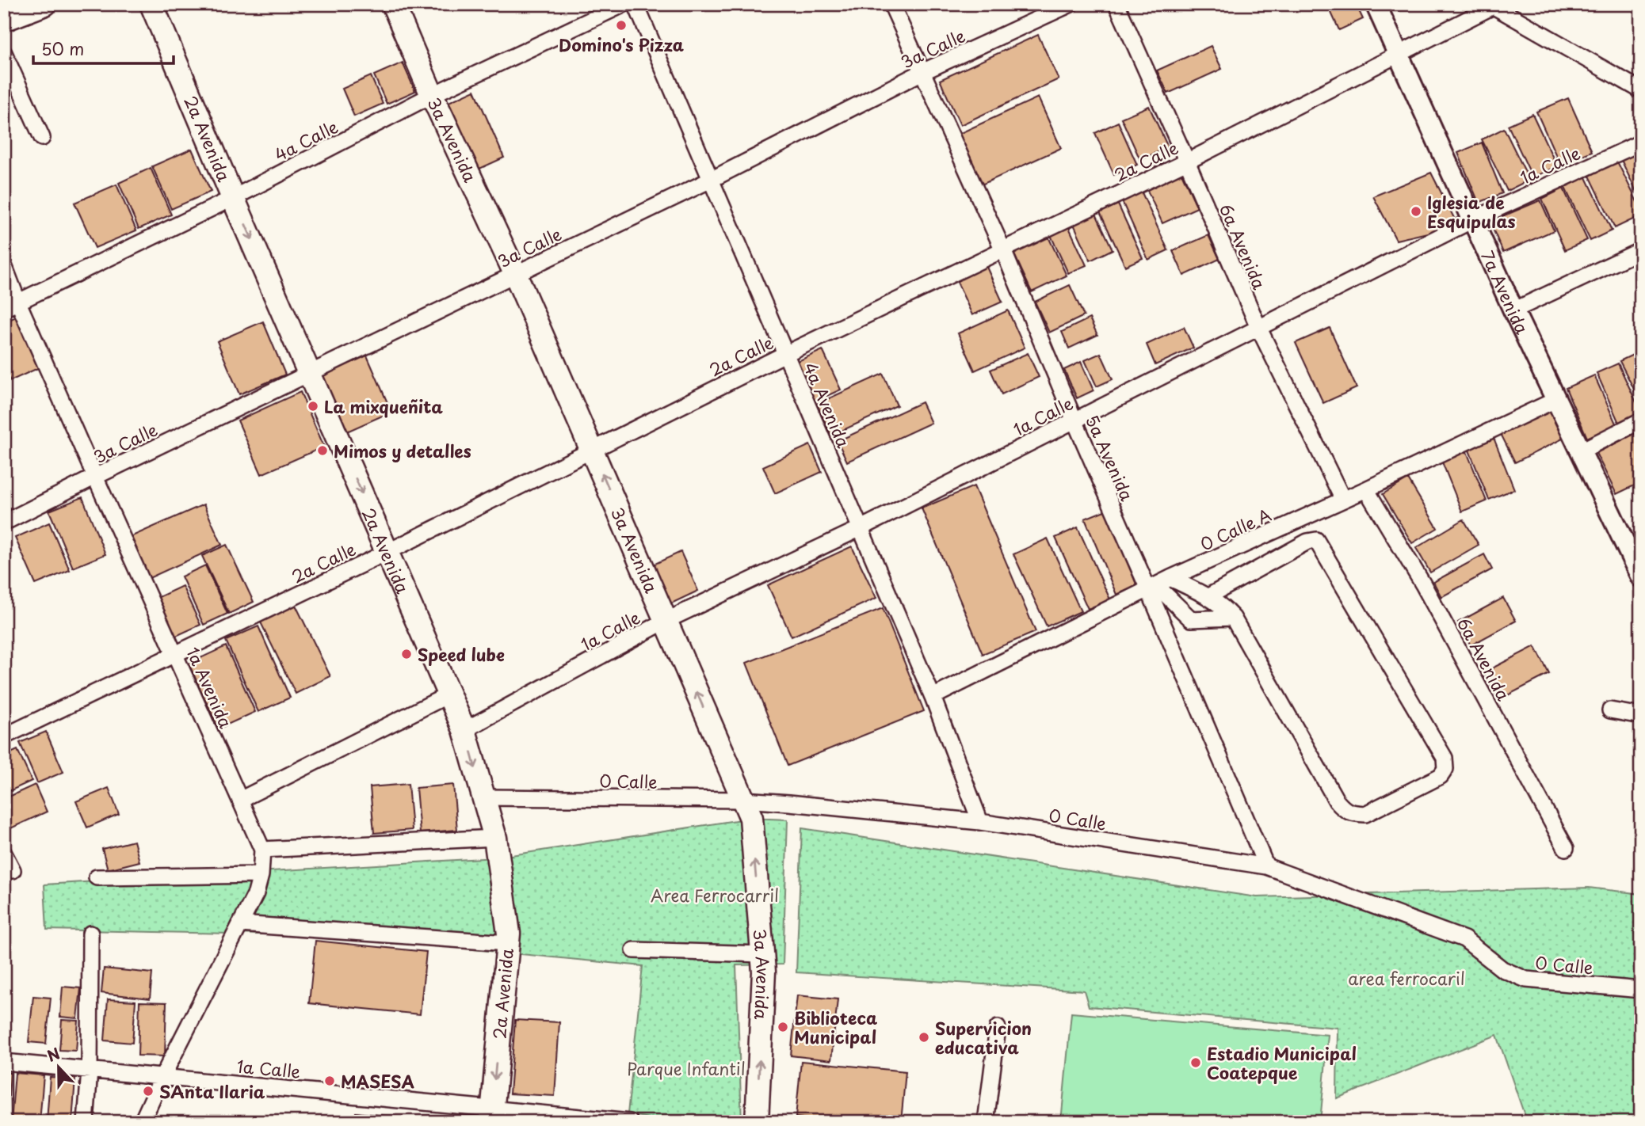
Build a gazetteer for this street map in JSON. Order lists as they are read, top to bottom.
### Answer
{
  "streets": {
    "main road": ["2a Avenida", "3a Avenida"],
    "street": [
      "3a Calle",
      "4a Calle",
      "2a Calle",
      "1a Calle",
      "6a Avenida",
      "7a Avenida",
      "4a Avenida",
      "5a Avenida",
      "0 Calle A",
      "1a Avenida",
      "0 Calle"
    ]
  },
  "crossings": [
    ["3a Calle", "2a Avenida"],
    ["3a Calle", "3a Avenida"],
    ["3a Calle", "4a Avenida"],
    ["3a Calle", "5a Avenida"],
    ["3a Calle", "1a Avenida"],
    ["2a Avenida", "4a Calle"],
    ["2a Avenida", "2a Calle"],
    ["2a Avenida", "1a Calle"],
    ["2a Avenida", "0 Calle"],
    ["3a Avenida", "4a Calle"],
    ["3a Avenida", "2a Calle"],
    ["3a Avenida", "1a Calle"],
    ["3a Avenida", "0 Calle"],
    ["4a Calle", "1a Avenida"],
    ["2a Calle", "6a Avenida"],
    ["2a Calle", "7a Avenida"],
    ["2a Calle", "4a Avenida"],
    ["2a Calle", "5a Avenida"],
    ["2a Calle", "1a Avenida"],
    ["1a Calle", "6a Avenida"],
    ["1a Calle", "7a Avenida"],
    ["1a Calle", "4a Avenida"],
    ["1a Calle", "5a Avenida"],
    ["1a Calle", "1a Avenida"],
    ["6a Avenida", "0 Calle A"],
    ["7a Avenida", "0 Calle A"],
    ["4a Avenida", "0 Calle A"],
    ["4a Avenida", "0 Calle"],
    ["5a Avenida", "0 Calle A"],
    ["5a Avenida", "0 Calle"]
  ],
  "one_way": ["2a Avenida", "3a Avenida"],
  "parks": ["Area Ferrocarril", "area ferrocaril", "Parque Infantil"],
  "places": [
    "Domino's Pizza",
    "Iglesia de Esquipulas",
    "La mixqueñita",
    "Mimos y detalles",
    "Speed lube",
    "Biblioteca Municipal",
    "Supervicion educativa",
    "Estadio Municipal Coatepque",
    "MASESA",
    "SAnta Ilaria"
  ],
  "scale_bar": "50 m",
  "north": "top"
}
